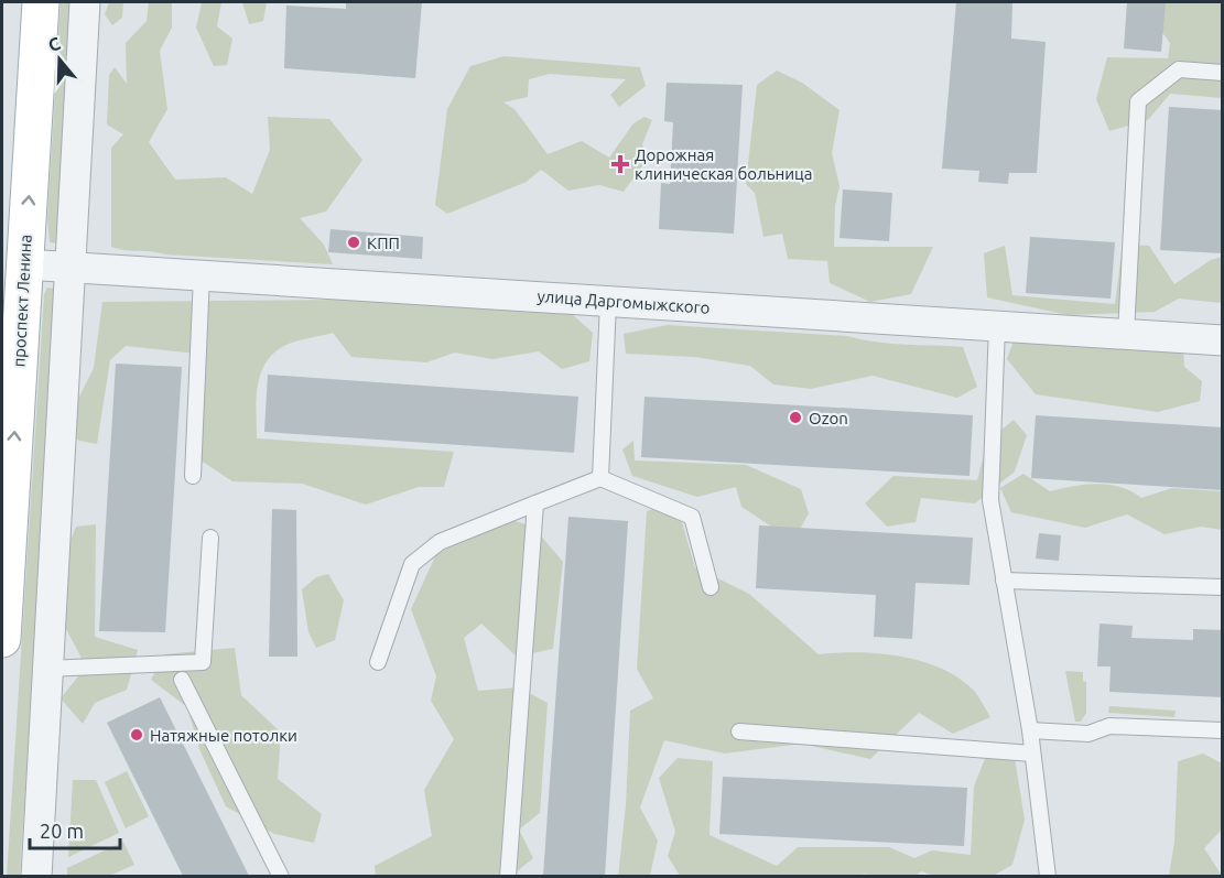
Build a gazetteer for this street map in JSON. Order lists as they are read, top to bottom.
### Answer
{
  "streets": {
    "main road": ["проспект Ленина"],
    "street": ["улица Даргомыжского"]
  },
  "crossings": [
    ["проспект Ленина", "улица Даргомыжского"]
  ],
  "one_way": ["проспект Ленина"],
  "places": {
    "health": ["Дорожная клиническая больница"],
    "other": ["КПП", "Ozon", "Натяжные потолки"]
  },
  "scale_bar": "20 m",
  "north": "top"
}
